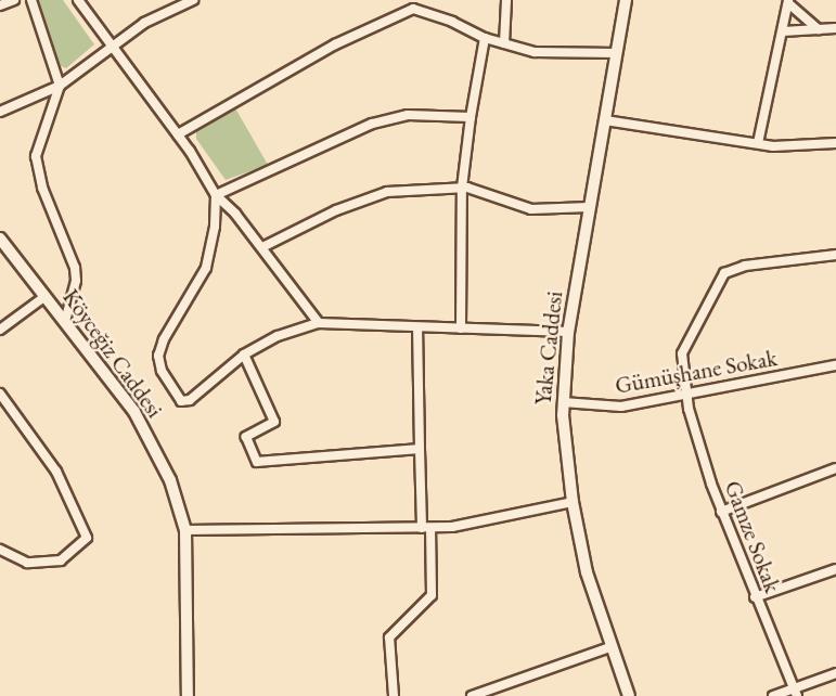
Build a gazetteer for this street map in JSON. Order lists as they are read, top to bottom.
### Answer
{
  "streets": {
    "street": [
      "Yaka Caddesi",
      "Köyceğiz Caddesi",
      "Gümüşhane Sokak",
      "Gamze Sokak"
    ]
  },
  "crossings": [
    ["Yaka Caddesi", "Gümüşhane Sokak"],
    ["Gümüşhane Sokak", "Gamze Sokak"]
  ]
}
